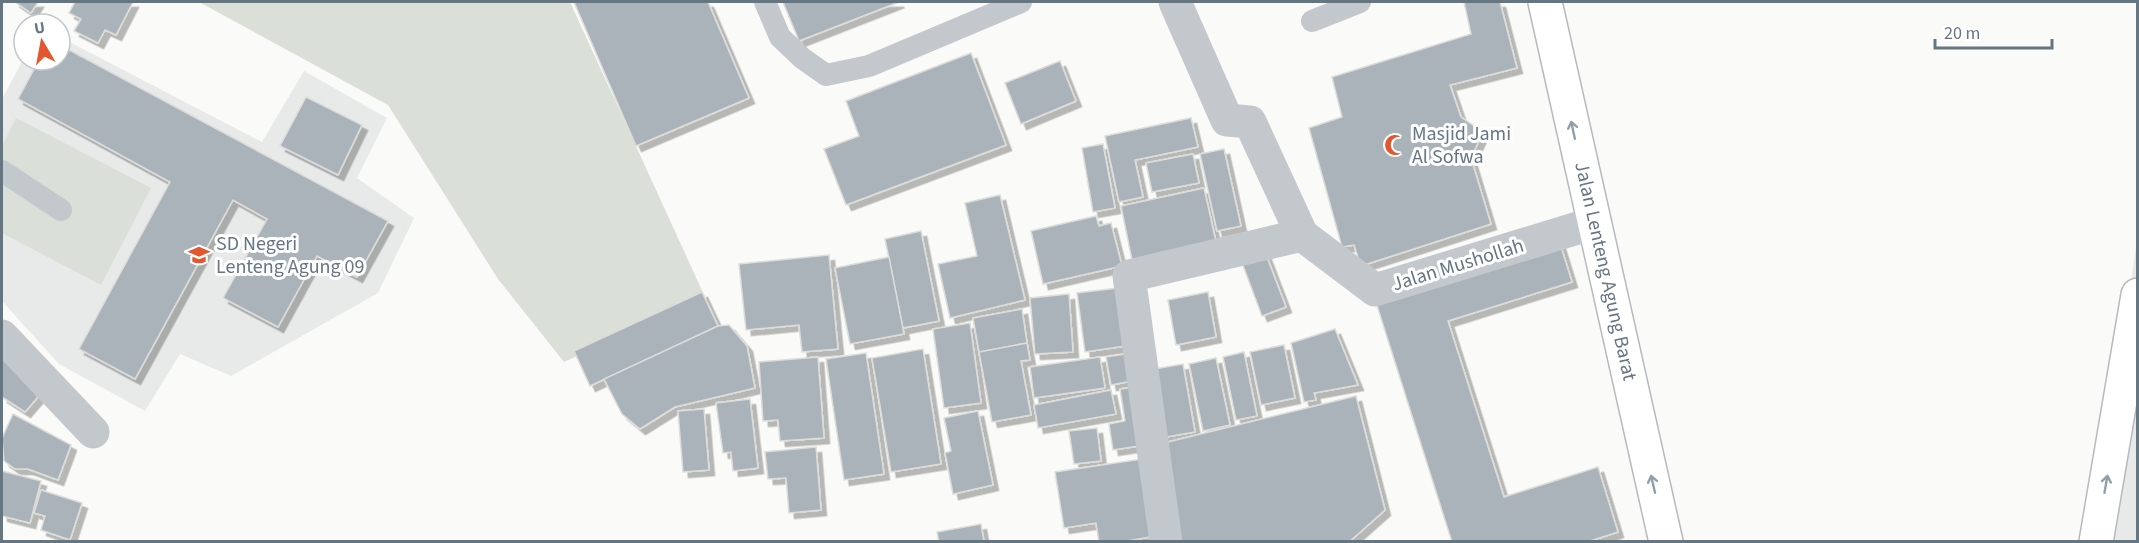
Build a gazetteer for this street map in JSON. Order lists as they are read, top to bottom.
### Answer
{
  "streets": {
    "main road": ["Jalan Lenteng Agung Barat"],
    "street": ["Jalan Mushollah"]
  },
  "crossings": [
    ["Jalan Mushollah", "Jalan Lenteng Agung Barat"]
  ],
  "one_way": ["Jalan Lenteng Agung Barat"],
  "places": {
    "mosque": ["Masjid Jami Al Sofwa"],
    "school or university": ["SD Negeri Lenteng Agung 09"]
  },
  "scale_bar": "20 m",
  "north": "top"
}
